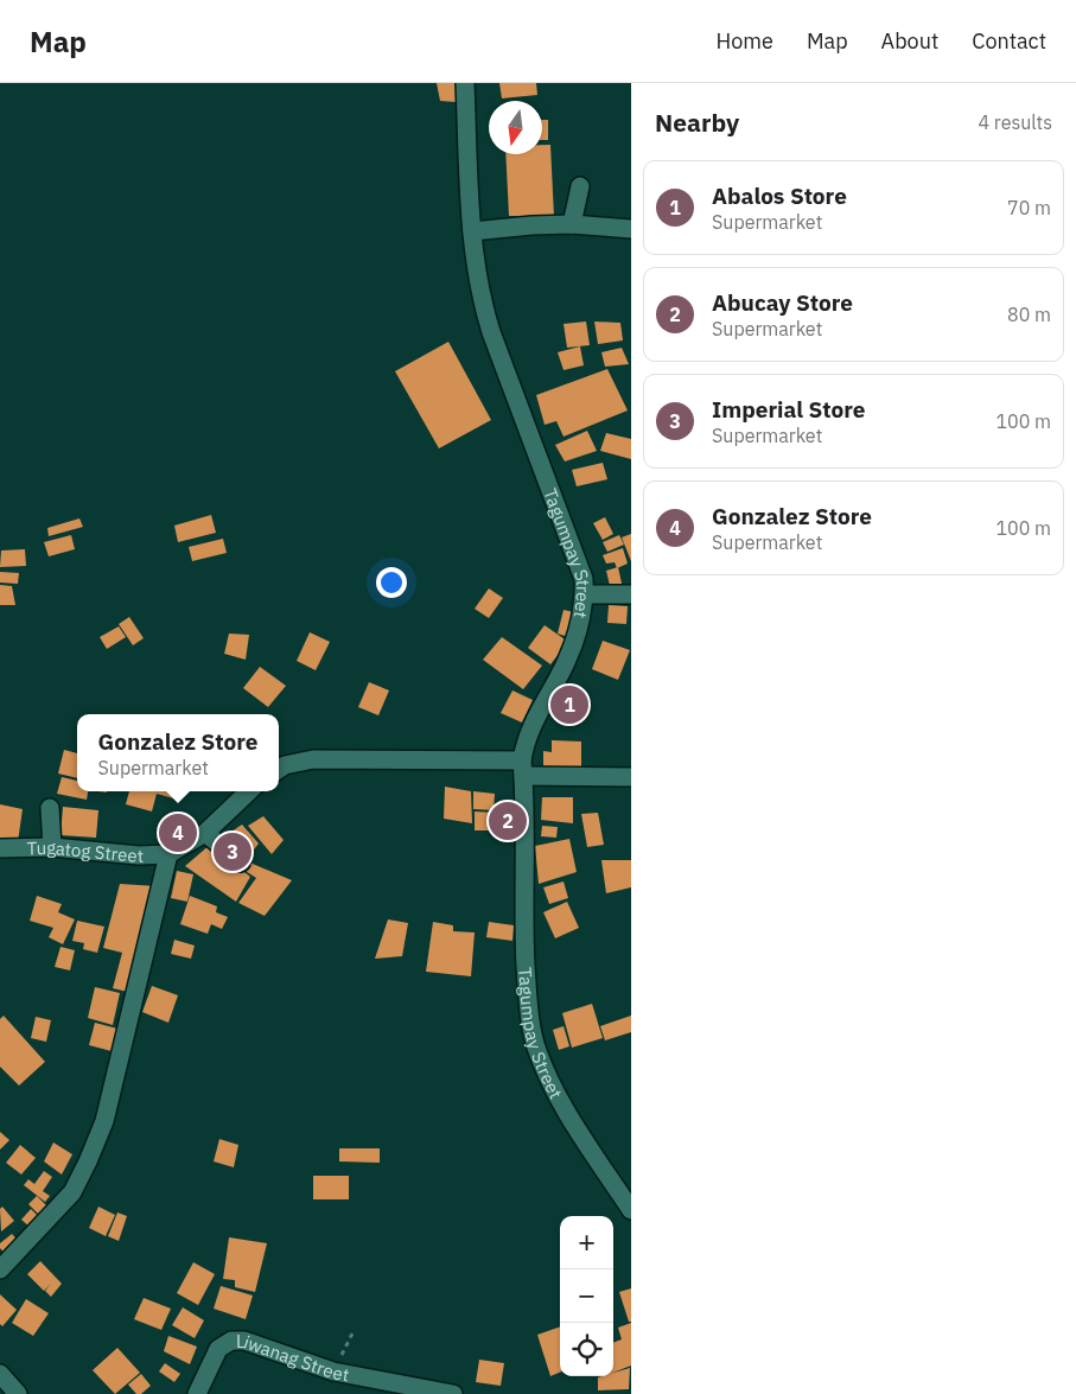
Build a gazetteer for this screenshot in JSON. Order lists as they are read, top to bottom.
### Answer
{
  "streets": {
    "street": ["Tagumpay Street", "Tugatog Street", "Liwanag Street"]
  },
  "north": "bottom",
  "page": {
    "header": "Map",
    "nav": [
      "Home",
      "Map",
      "About",
      "Contact"
    ],
    "heading": ["Nearby", "4 results"],
    "list": [
      {
        "mark": "1",
        "name": "Abalos Store",
        "note": "Supermarket",
        "value": "70 m"
      },
      {
        "mark": "2",
        "name": "Abucay Store",
        "note": "Supermarket",
        "value": "80 m"
      },
      {
        "mark": "3",
        "name": "Imperial Store",
        "note": "Supermarket",
        "value": "100 m"
      },
      {
        "mark": "4",
        "name": "Gonzalez Store",
        "note": "Supermarket",
        "value": "100 m"
      }
    ],
    "pins": [
      "1",
      "2",
      "4",
      "3"
    ],
    "popup": ["Gonzalez Store", "Supermarket"],
    "map_buttons": ["+", "−"]
  }
}
